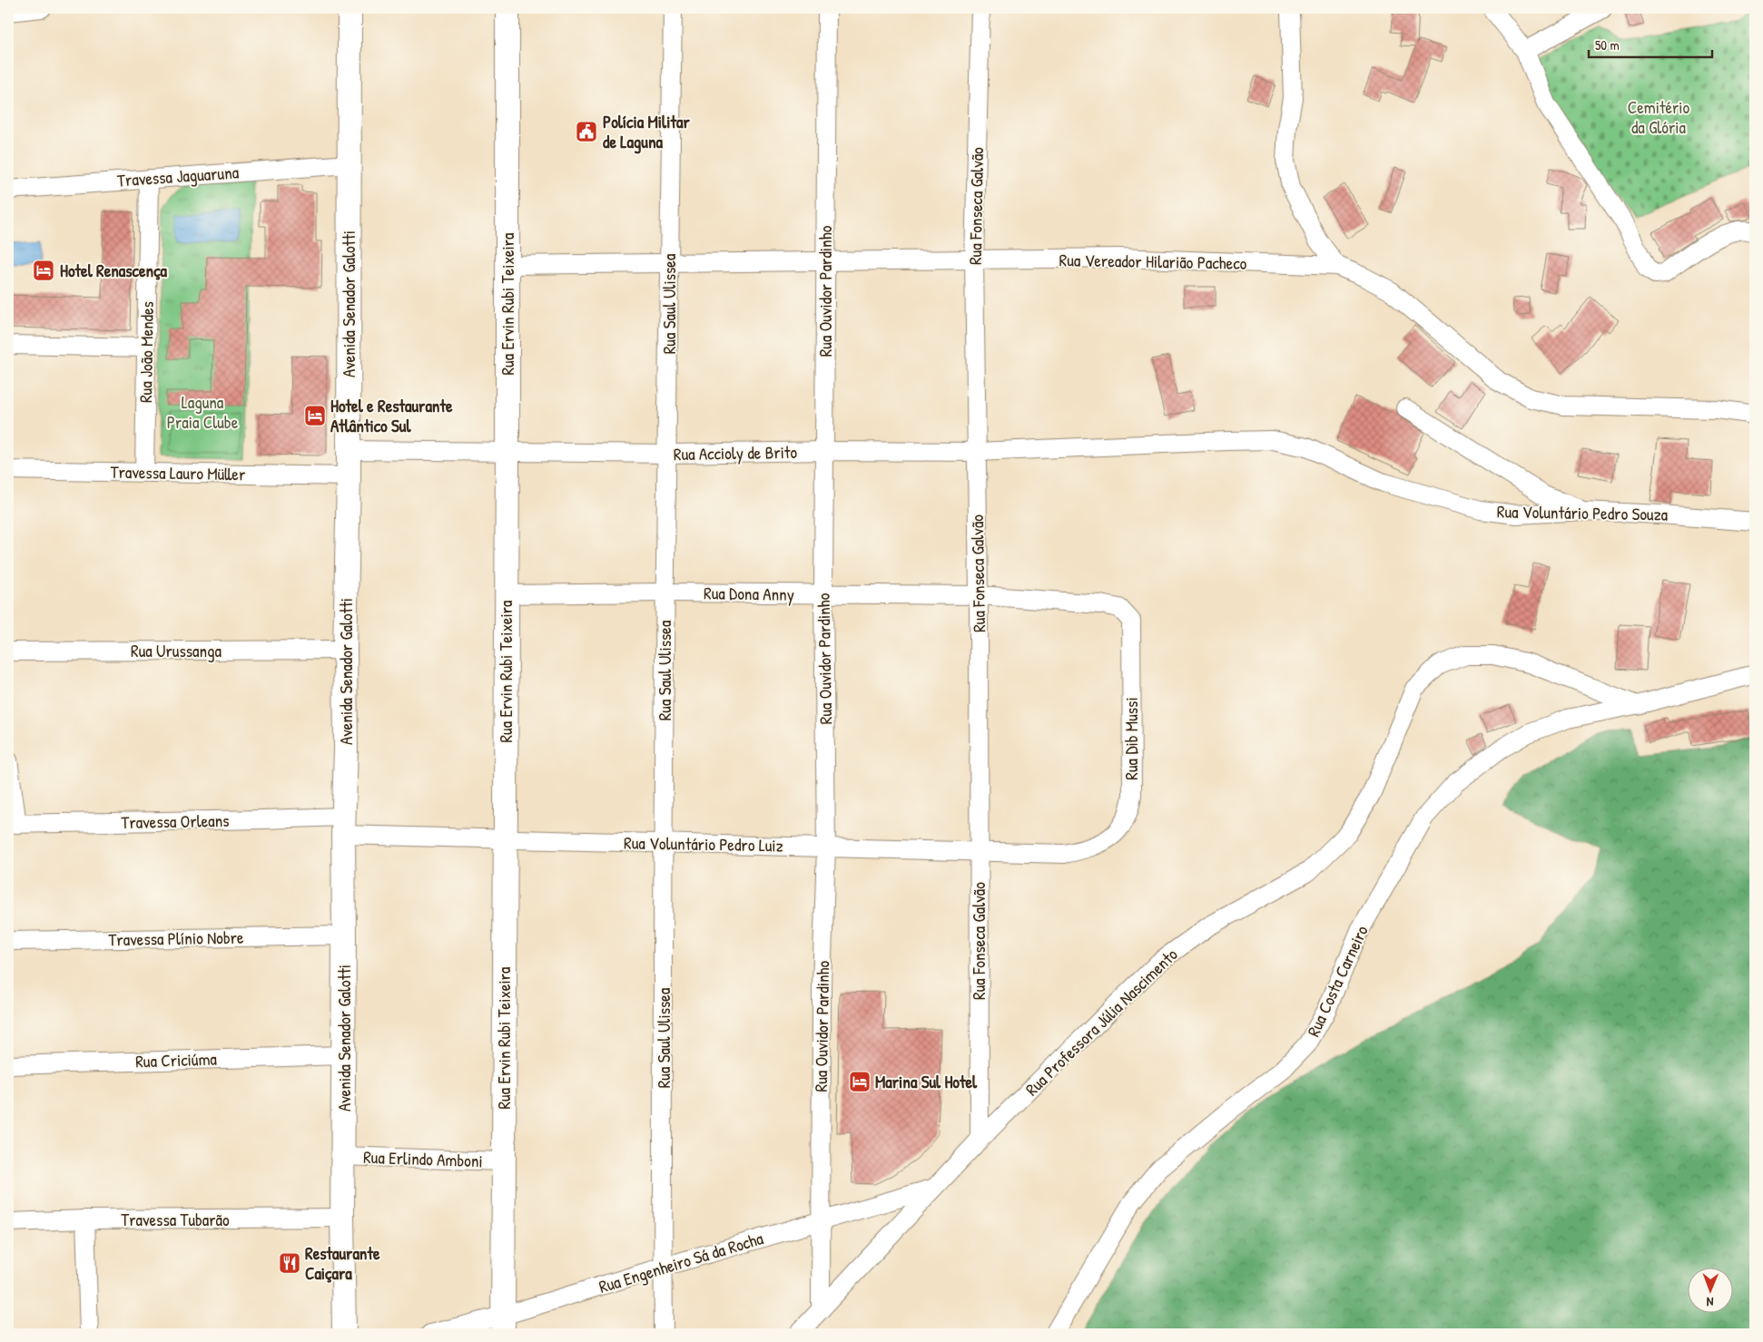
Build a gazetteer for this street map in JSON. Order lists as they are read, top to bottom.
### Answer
{
  "streets": {
    "main road": ["Avenida Senador Galotti", "Rua Ervin Rubi Teixeira"],
    "street": [
      "Travessa Jaguaruna",
      "Rua Fonseca Galvão",
      "Rua Vereador Hilarião Pacheco",
      "Rua Ouvidor Pardinho",
      "Rua Saul Ulissea",
      "Rua João Mendes",
      "Rua Accioly de Brito",
      "Travessa Lauro Müller",
      "Rua Voluntário Pedro Souza",
      "Rua Dona Anny",
      "Rua Urussanga",
      "Rua Dib Mussi",
      "Travessa Orleans",
      "Rua Voluntário Pedro Luiz",
      "Travessa Plínio Nobre",
      "Rua Costa Carneiro",
      "Rua Professora Júlia Nascimento",
      "Rua Criciúma",
      "Rua Erlindo Amboni",
      "Travessa Tubarão",
      "Rua Engenheiro Sá da Rocha"
    ]
  },
  "crossings": [
    ["Travessa Jaguaruna", "Avenida Senador Galotti"],
    ["Travessa Jaguaruna", "Rua João Mendes"],
    ["Rua Fonseca Galvão", "Rua Vereador Hilarião Pacheco"],
    ["Rua Fonseca Galvão", "Rua Accioly de Brito"],
    ["Rua Fonseca Galvão", "Rua Dona Anny"],
    ["Rua Fonseca Galvão", "Rua Voluntário Pedro Luiz"],
    ["Rua Fonseca Galvão", "Rua Professora Júlia Nascimento"],
    ["Rua Vereador Hilarião Pacheco", "Rua Ouvidor Pardinho"],
    ["Rua Vereador Hilarião Pacheco", "Rua Ervin Rubi Teixeira"],
    ["Rua Vereador Hilarião Pacheco", "Rua Saul Ulissea"],
    ["Rua Ouvidor Pardinho", "Rua Accioly de Brito"],
    ["Rua Ouvidor Pardinho", "Rua Dona Anny"],
    ["Rua Ouvidor Pardinho", "Rua Voluntário Pedro Luiz"],
    ["Rua Ouvidor Pardinho", "Rua Professora Júlia Nascimento"],
    ["Rua Ouvidor Pardinho", "Rua Engenheiro Sá da Rocha"],
    ["Avenida Senador Galotti", "Rua Accioly de Brito"],
    ["Avenida Senador Galotti", "Travessa Lauro Müller"],
    ["Avenida Senador Galotti", "Rua Urussanga"],
    ["Avenida Senador Galotti", "Travessa Orleans"],
    ["Avenida Senador Galotti", "Rua Voluntário Pedro Luiz"],
    ["Avenida Senador Galotti", "Travessa Plínio Nobre"],
    ["Avenida Senador Galotti", "Rua Criciúma"],
    ["Avenida Senador Galotti", "Rua Erlindo Amboni"],
    ["Avenida Senador Galotti", "Travessa Tubarão"],
    ["Rua Ervin Rubi Teixeira", "Rua Accioly de Brito"],
    ["Rua Ervin Rubi Teixeira", "Rua Dona Anny"],
    ["Rua Ervin Rubi Teixeira", "Rua Voluntário Pedro Luiz"],
    ["Rua Ervin Rubi Teixeira", "Rua Erlindo Amboni"],
    ["Rua Ervin Rubi Teixeira", "Rua Engenheiro Sá da Rocha"],
    ["Rua Saul Ulissea", "Rua Accioly de Brito"],
    ["Rua Saul Ulissea", "Rua Dona Anny"],
    ["Rua Saul Ulissea", "Rua Voluntário Pedro Luiz"],
    ["Rua Saul Ulissea", "Rua Engenheiro Sá da Rocha"],
    ["Rua João Mendes", "Travessa Lauro Müller"],
    ["Rua Accioly de Brito", "Rua Voluntário Pedro Souza"],
    ["Rua Dona Anny", "Rua Dib Mussi"],
    ["Rua Dib Mussi", "Rua Voluntário Pedro Luiz"],
    ["Travessa Orleans", "Rua Voluntário Pedro Luiz"],
    ["Rua Costa Carneiro", "Rua Professora Júlia Nascimento"],
    ["Rua Professora Júlia Nascimento", "Rua Engenheiro Sá da Rocha"]
  ],
  "parks": ["Cemitério da Glória", "Laguna Praia Clube"],
  "places": {
    "public building": ["Polícia Militar de Laguna"],
    "hotel": ["Hotel Renascença", "Hotel e Restaurante Atlântico Sul", "Marina Sul Hotel"],
    "restaurant": ["Restaurante Caiçara"]
  },
  "scale_bar": "50 m",
  "north": "bottom"
}
